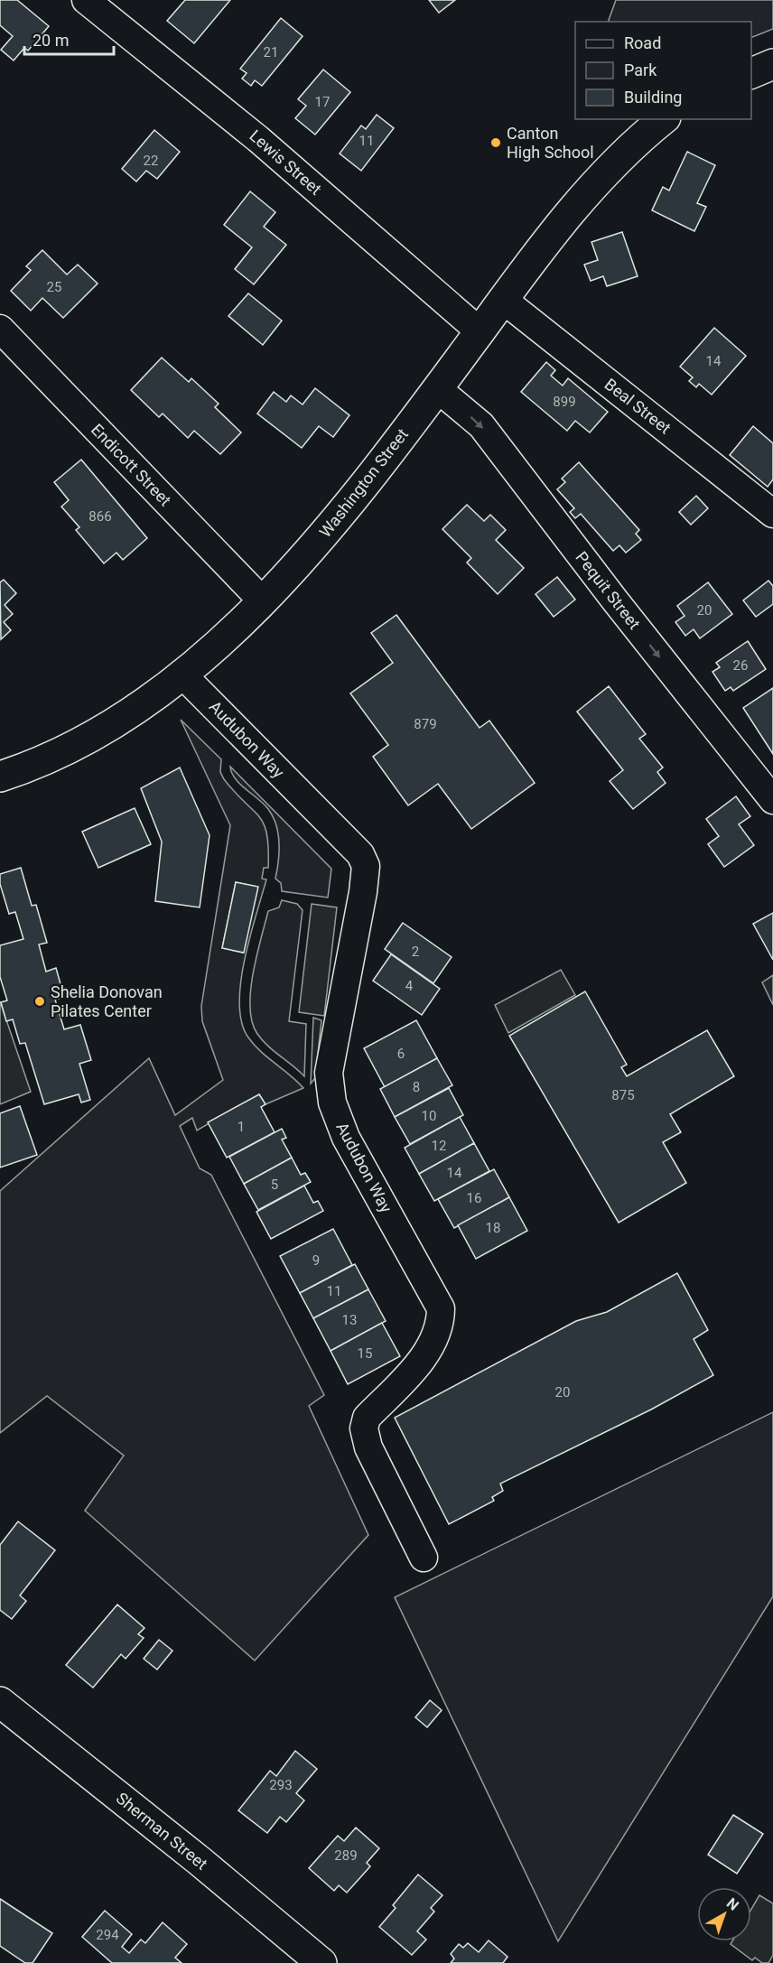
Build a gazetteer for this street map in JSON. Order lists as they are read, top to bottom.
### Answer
{
  "streets": {
    "main road": ["Washington Street", "Sherman Street"],
    "street": [
      "Lewis Street",
      "Beal Street",
      "Endicott Street",
      "Pequit Street",
      "Audubon Way"
    ]
  },
  "crossings": [
    ["Lewis Street", "Washington Street"],
    ["Beal Street", "Washington Street"],
    ["Endicott Street", "Washington Street"],
    ["Washington Street", "Pequit Street"],
    ["Washington Street", "Audubon Way"]
  ],
  "one_way": ["Pequit Street"],
  "places": ["Canton High School", "Shelia Donovan Pilates Center"],
  "house_numbers": [
    "21",
    "17",
    "11",
    "22",
    "25",
    "14",
    "899",
    "866",
    "20",
    "26",
    "879",
    "2",
    "4",
    "6",
    "8",
    "875",
    "10",
    "1",
    "12",
    "14",
    "5",
    "16",
    "18",
    "9",
    "11",
    "13",
    "15",
    "20",
    "293",
    "289",
    "294"
  ],
  "legend": ["Road", "Park", "Building"],
  "scale_bar": "20 m",
  "north": "top right"
}
